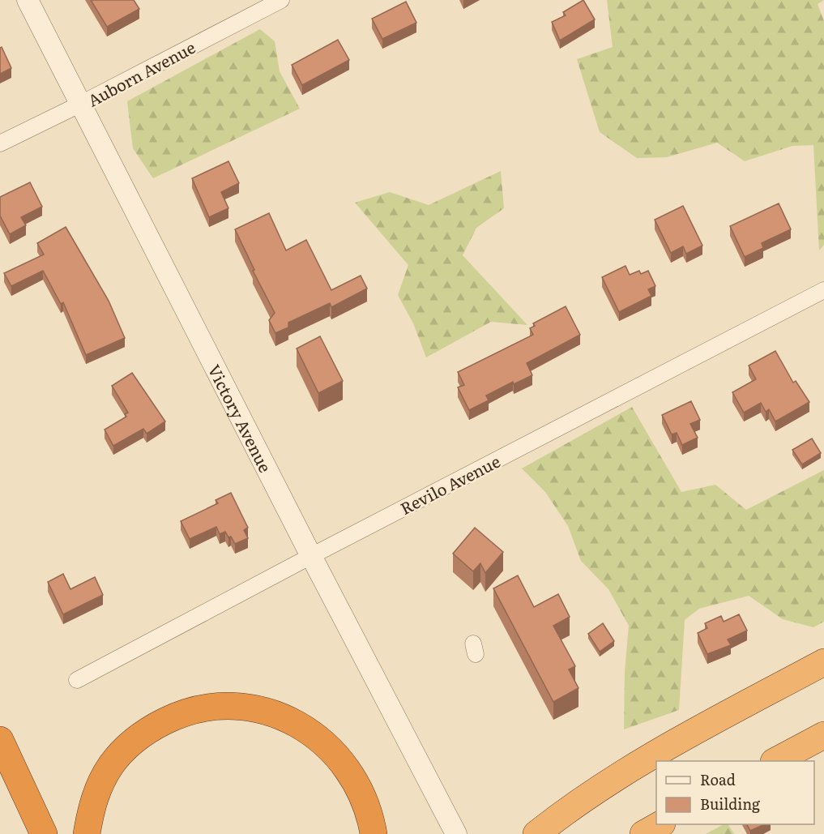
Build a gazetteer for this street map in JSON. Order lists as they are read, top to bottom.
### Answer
{
  "streets": {
    "street": ["Auborn Avenue", "Victory Avenue", "Revilo Avenue"]
  },
  "crossings": [
    ["Auborn Avenue", "Victory Avenue"],
    ["Victory Avenue", "Revilo Avenue"]
  ],
  "legend": ["Road", "Building"]
}
